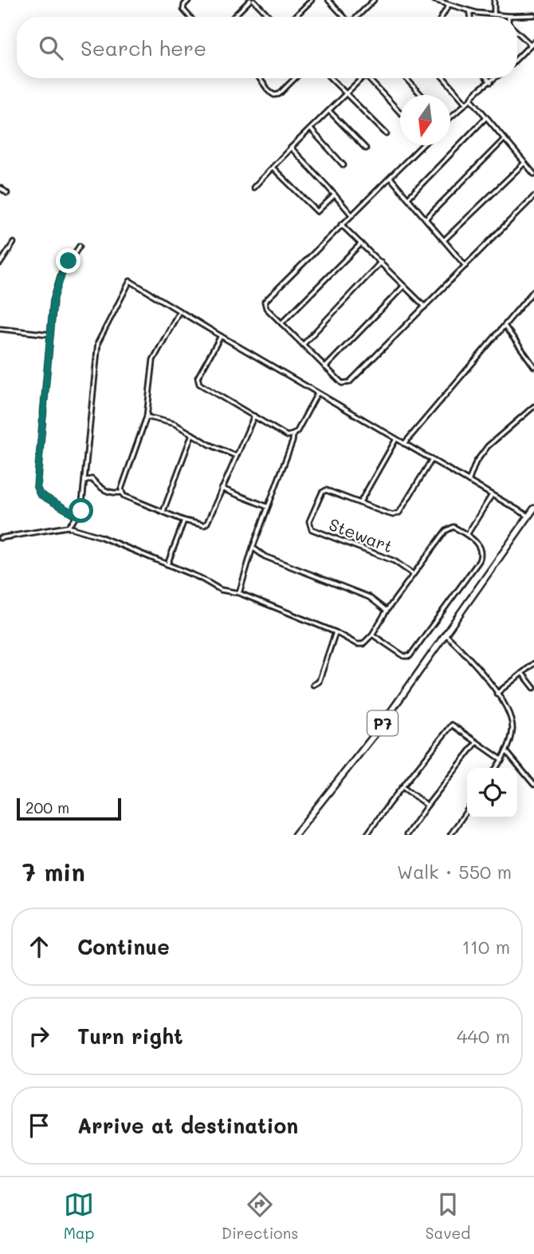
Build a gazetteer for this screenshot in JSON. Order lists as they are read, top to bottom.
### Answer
{
  "streets": {
    "highway": ["P7"],
    "street": ["Stewart"]
  },
  "scale_bar": "200 m",
  "north": "bottom",
  "page": {
    "search": "Search here",
    "scale": "200 m",
    "heading": ["7 min", "Walk · 550 m"],
    "list": [
      ["Continue", "110 m"],
      ["Turn right", "440 m"],
      "Arrive at destination"
    ],
    "nav": ["Map", "Directions", "Saved"]
  }
}
